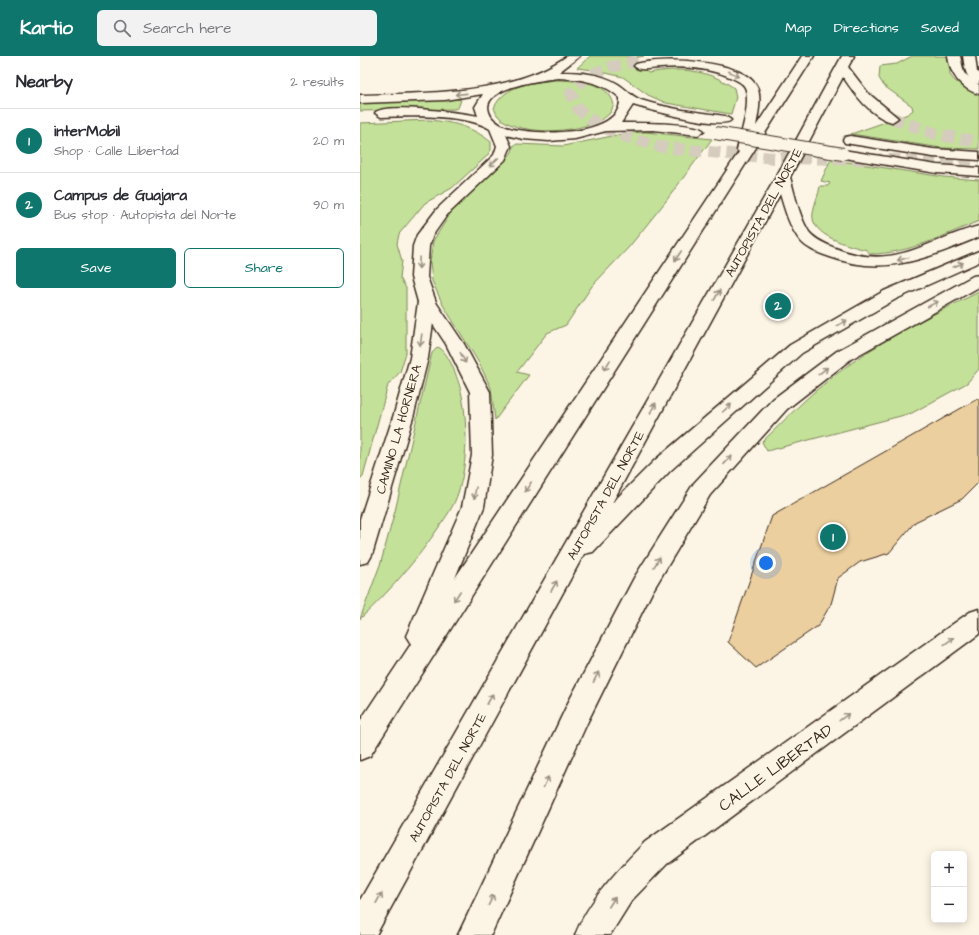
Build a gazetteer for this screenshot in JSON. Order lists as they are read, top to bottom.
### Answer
{
  "streets": {
    "main road": ["AUTOPISTA DEL NORTE", "CAMINO LA HORNERA", "CALLE LIBERTAD"]
  },
  "page": {
    "header": "Kartio",
    "search": "Search here",
    "nav": ["Map", "Directions", "Saved"],
    "heading": ["Nearby", "2 results"],
    "list": [
      {
        "mark": "1",
        "name": "interMobil",
        "note": "Shop · Calle Libertad",
        "value": "20 m"
      },
      {
        "mark": "2",
        "name": "Campus de Guajara",
        "note": "Bus stop · Autopista del Norte",
        "value": "90 m"
      }
    ],
    "buttons": ["Save", "Share"],
    "pins": ["2", "1"],
    "map_buttons": ["+", "−"]
  }
}
